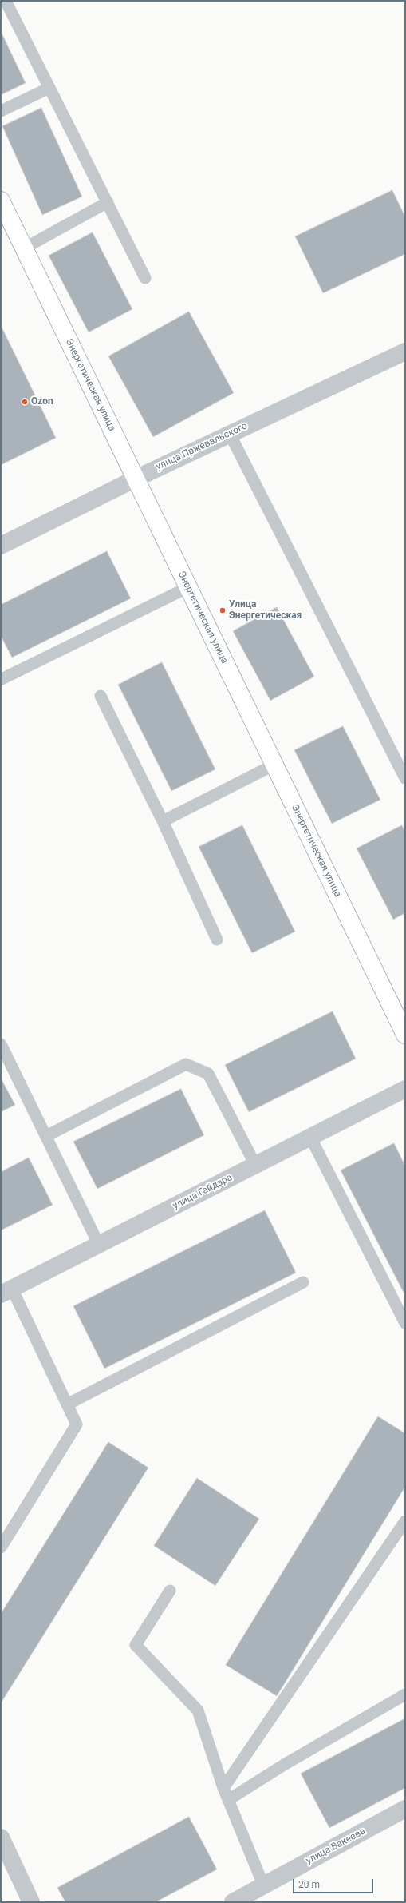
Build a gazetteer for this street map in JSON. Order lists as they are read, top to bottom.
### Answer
{
  "streets": {
    "street": [
      "Энергетическая улица",
      "улица Пржевальского",
      "улица Гайдара",
      "улица Вакеева"
    ]
  },
  "crossings": [
    ["Энергетическая улица", "улица Пржевальского"]
  ],
  "places": ["Ozon", "Улица Энергетическая"],
  "scale_bar": "20 m"
}
